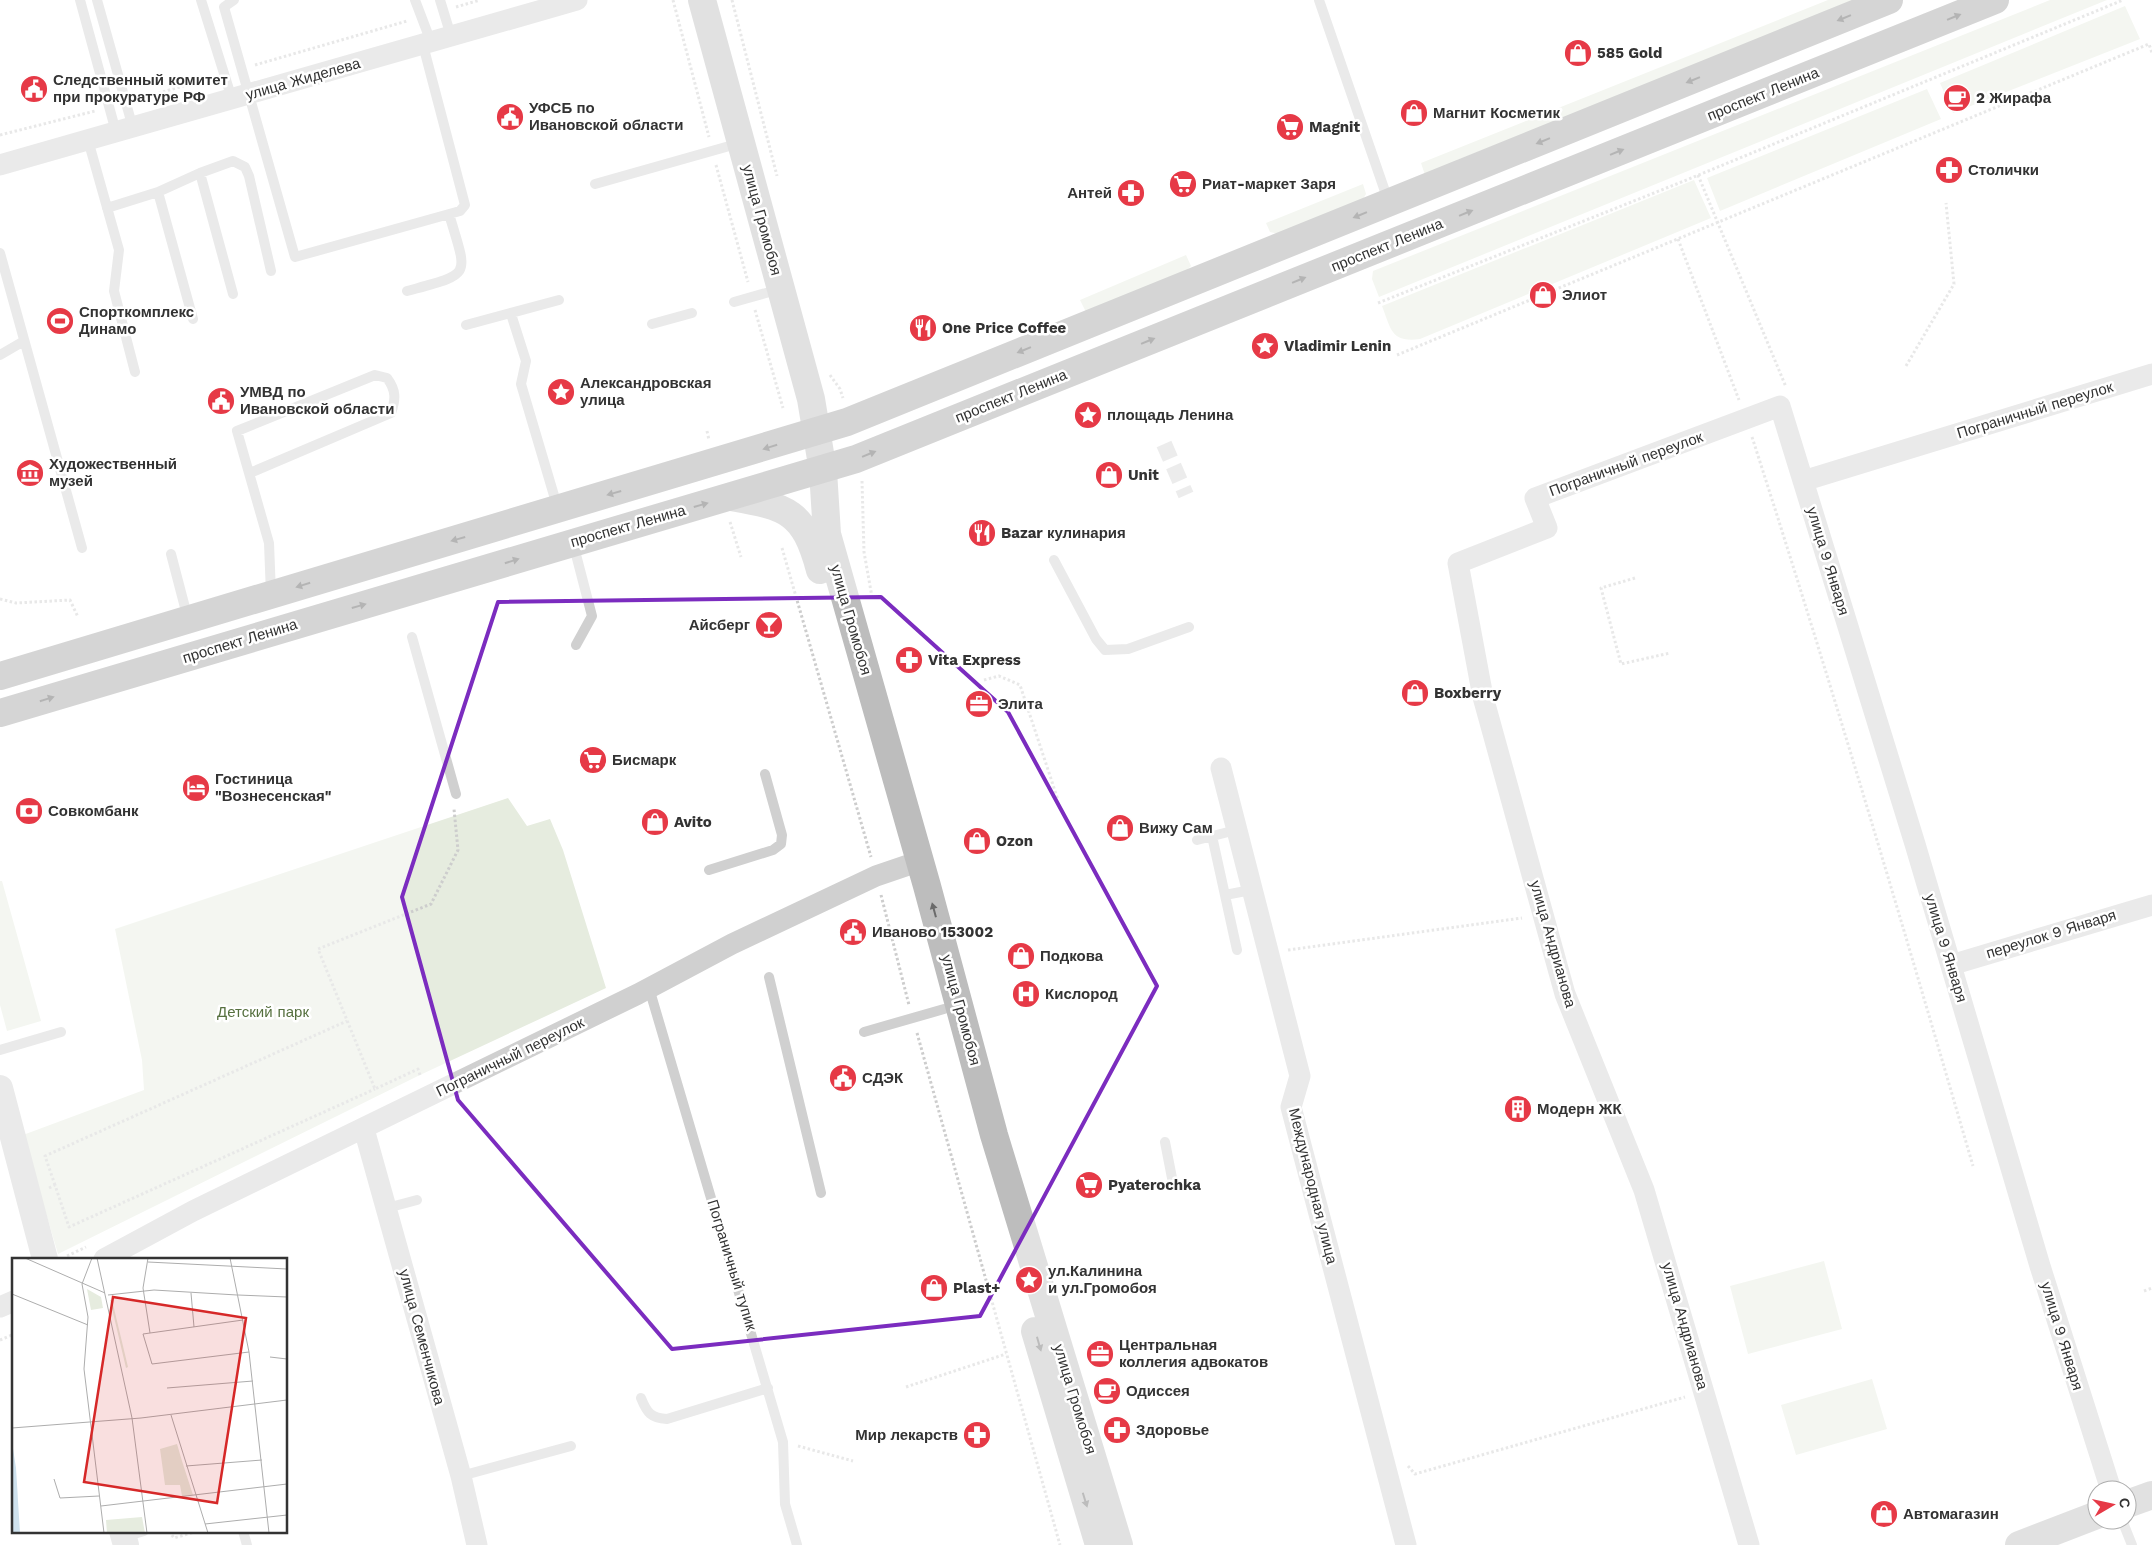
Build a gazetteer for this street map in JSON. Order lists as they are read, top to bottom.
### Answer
{
  "streets": {
    "highway": ["проспект Ленина"],
    "main road": ["улица Громобоя"],
    "street": [
      "улица Жиделева",
      "Пограничный переулок",
      "улица 9 Января",
      "переулок 9 Января",
      "улица Андрианова",
      "Международная улица",
      "улица Семенчикова"
    ],
    "lane": ["Пограничный тупик"]
  },
  "crossings": [
    ["проспект Ленина", "улица Громобоя"],
    ["улица Громобоя", "Пограничный переулок"],
    ["Пограничный переулок", "улица 9 Января"],
    ["Пограничный переулок", "улица Андрианова"],
    ["Пограничный переулок", "Пограничный тупик"],
    ["Пограничный переулок", "улица Семенчикова"],
    ["улица 9 Января", "переулок 9 Января"]
  ],
  "parks": ["Детский парк"],
  "places": {
    "shop": [
      "585 Gold",
      "Магнит Косметик",
      "Элиот",
      "Unit",
      "Boxberry",
      "Avito",
      "Вижу Сам",
      "Ozon",
      "Подкова",
      "Plast+",
      "Автомагазин"
    ],
    "public building": [
      "Следственный комитет при прокуратуре РФ",
      "УФСБ по Ивановской области",
      "УМВД по Ивановской области",
      "Иваново 153002",
      "СДЭК"
    ],
    "cafe": ["2 Жирафа", "Одиссея"],
    "supermarket": [
      "Magnit",
      "Риат-маркет Заря",
      "Бисмарк",
      "Pyaterochka"
    ],
    "pharmacy": [
      "Столички",
      "Антей",
      "Vita Express",
      "Здоровье",
      "Мир лекарств"
    ],
    "sports": ["Спорткомплекс Динамо"],
    "restaurant": ["One Price Coffee", "Bazar кулинария"],
    "place": [
      "Vladimir Lenin",
      "Александровская улица",
      "площадь Ленина",
      "ул.Калинина и ул.Громобоя"
    ],
    "museum": ["Художественный музей"],
    "bar": ["Айсберг"],
    "office": ["Элита", "Центральная коллегия адвокатов"],
    "hotel": ["Гостиница \"Вознесенская\""],
    "bank": ["Совкомбанк"],
    "hospital": ["Кислород"],
    "building": ["Модерн ЖК"]
  },
  "north": "right"
}
